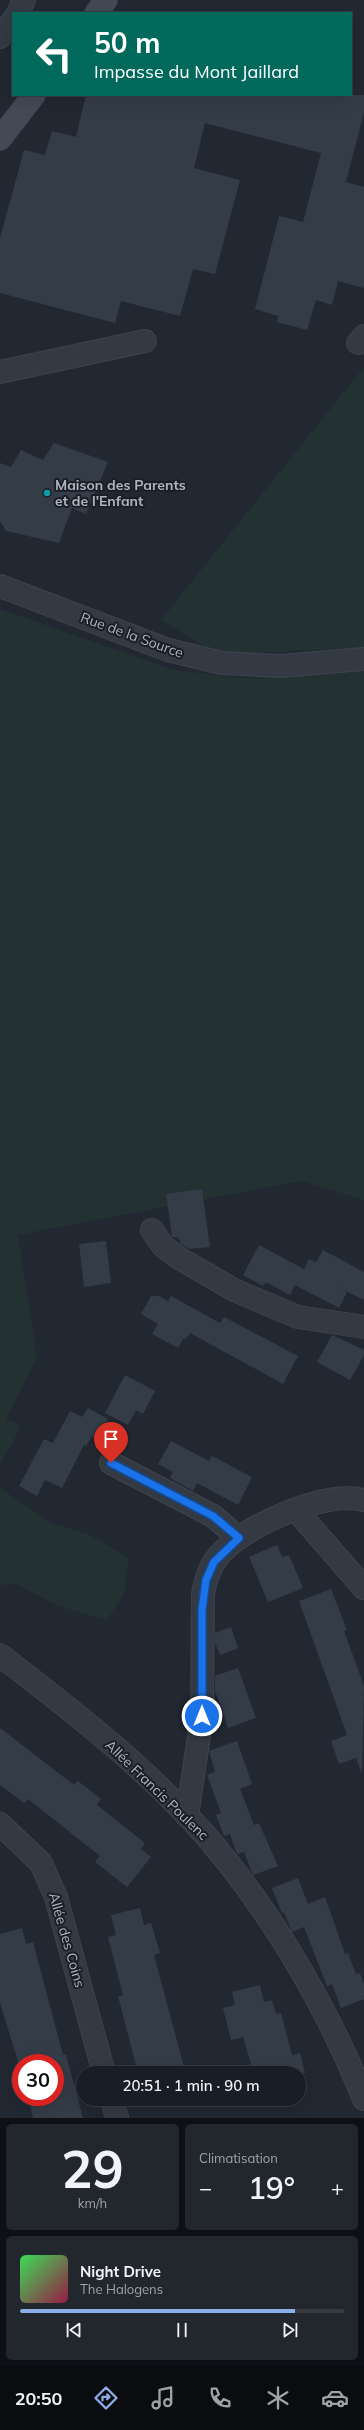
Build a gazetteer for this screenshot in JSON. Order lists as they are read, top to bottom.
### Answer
{
  "streets": {
    "street": ["Rue de la Source", "Allée Francis Poulenc", "Allée des Coins"]
  },
  "places": ["Maison des Parents et de l'Enfant"],
  "page": {
    "turn": ["50 m", "Impasse du Mont Jaillard"],
    "limit": "30",
    "trip": "20:51 · 1 min · 90 m",
    "tile": [
      ["29", "km/h"],
      "Climatisation"
    ],
    "heat": ["−", "19°", "+"],
    "song": ["Night Drive", "The Halogens"],
    "tabs": "20:50"
  }
}
